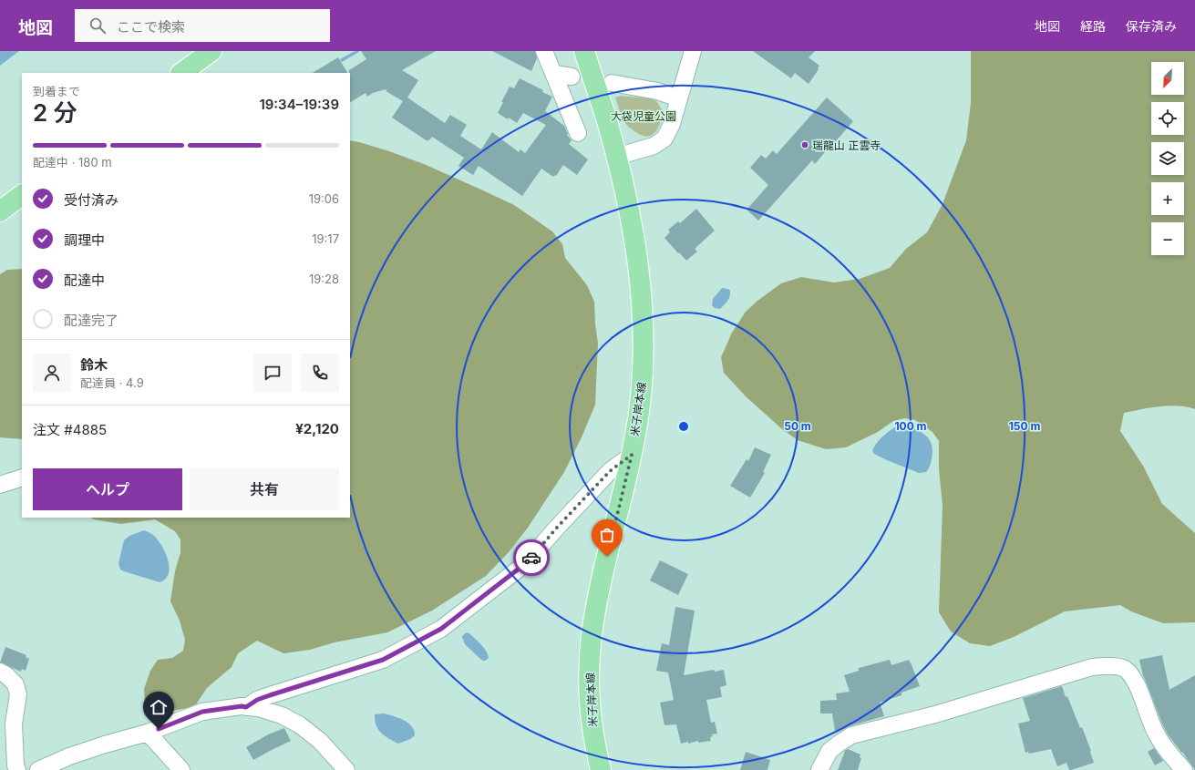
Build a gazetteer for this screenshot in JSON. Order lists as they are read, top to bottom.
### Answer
{
  "streets": {
    "main road": ["米子岸本線"]
  },
  "parks": ["大袋児童公園"],
  "places": ["瑞龍山 正雲寺"],
  "north": "bottom left",
  "page": {
    "header": "地図",
    "search": "ここで検索",
    "nav": ["地図", "経路", "保存済み"],
    "map_buttons": ["+", "−"],
    "heading": ["2 分", "到着まで", "19:34–19:39"],
    "panel": [
      "鈴木",
      "配達員 · 4.9",
      "注文 #4885",
      "¥2,120"
    ],
    "bar": "配達中 · 180 m",
    "list": [
      ["受付済み", "19:06"],
      ["調理中", "19:17"],
      ["配達中", "19:28"],
      "配達完了"
    ],
    "buttons": ["ヘルプ", "共有"]
  },
  "rings": ["50 m", "100 m", "150 m"]
}
